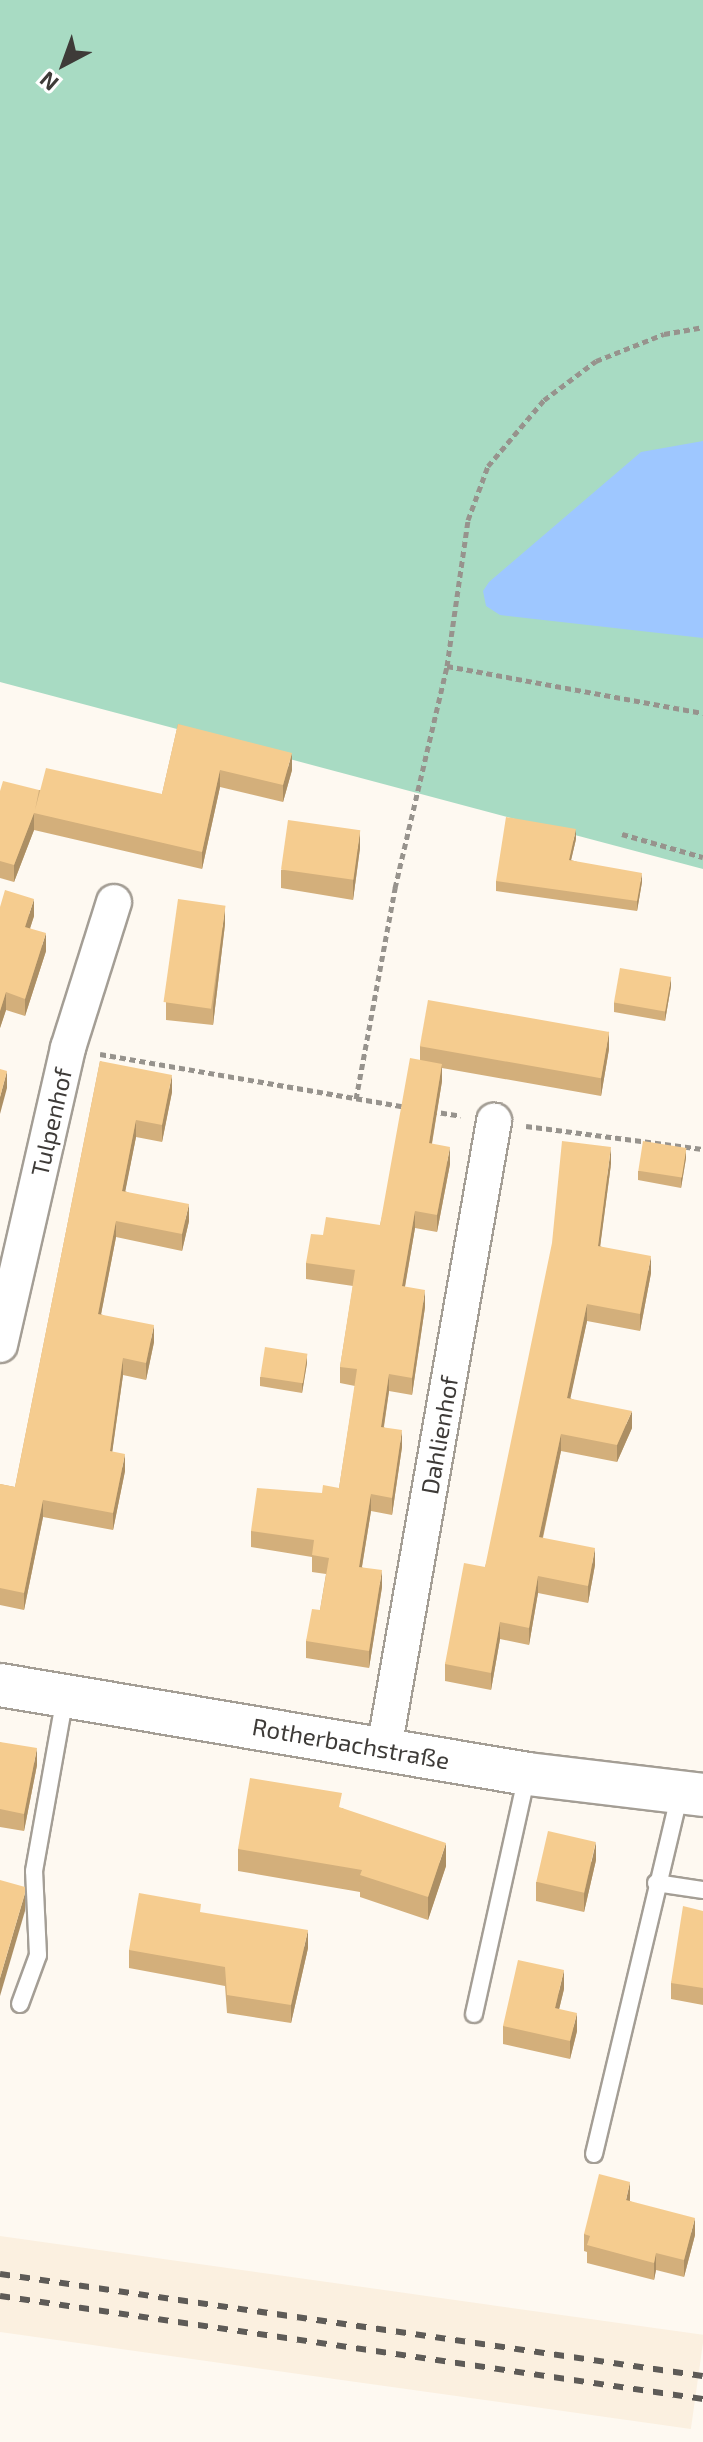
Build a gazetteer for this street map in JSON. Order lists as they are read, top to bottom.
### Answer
{
  "streets": {
    "street": ["Tulpenhof", "Dahlienhof", "Rotherbachstraße"]
  },
  "crossings": [
    ["Dahlienhof", "Rotherbachstraße"]
  ],
  "north": "bottom left"
}
